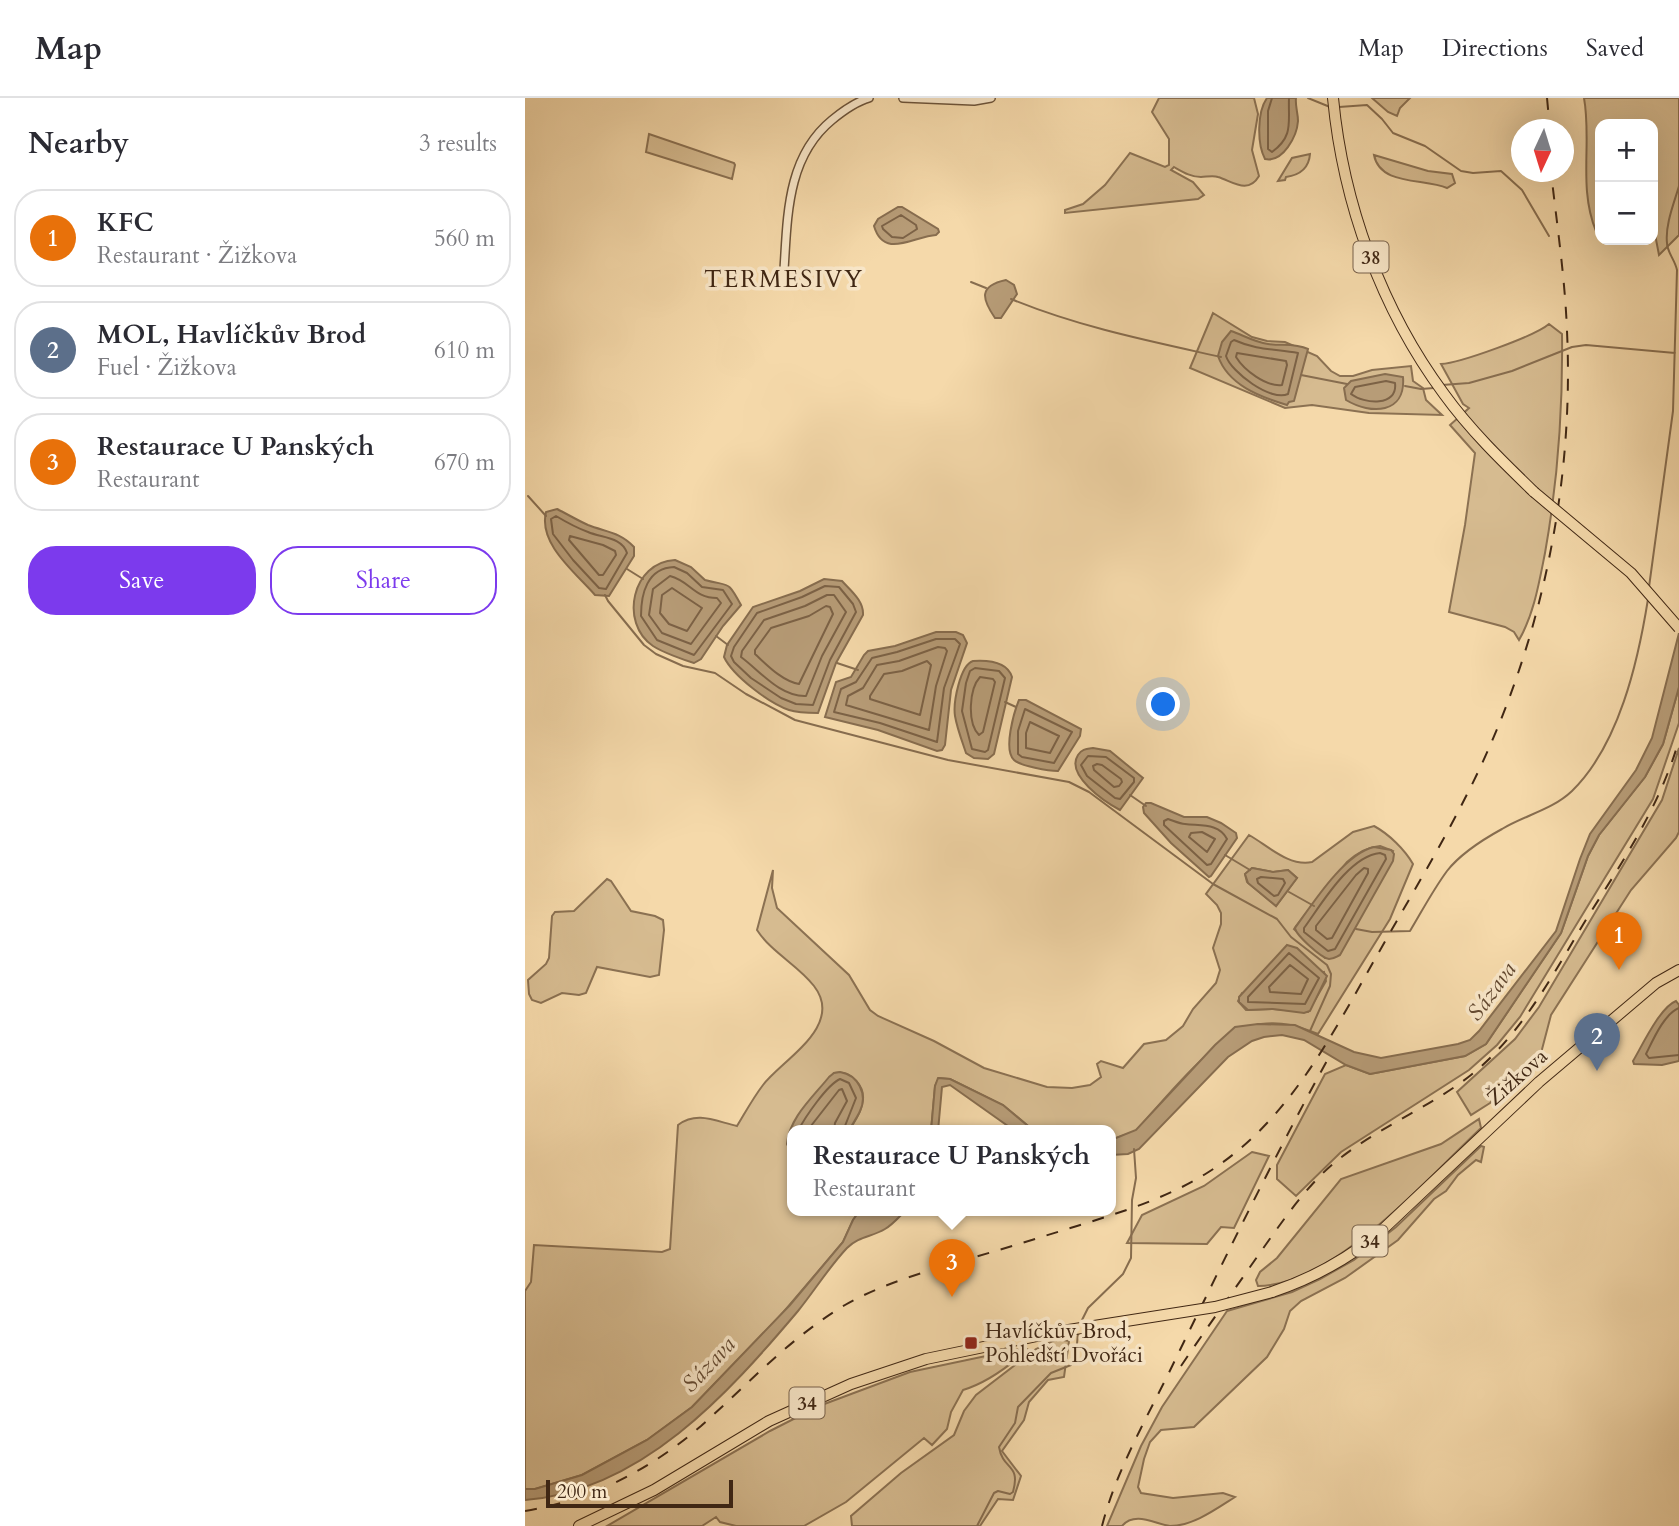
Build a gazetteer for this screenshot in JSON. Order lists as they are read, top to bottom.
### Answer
{
  "streets": {
    "main road": ["38", "Žižkova", "34"]
  },
  "crossings": [
    ["Žižkova", "34"]
  ],
  "districts": ["TERMESIVY"],
  "water": ["Sázava"],
  "places": {
    "transit": ["Havlíčkův Brod, Pohledští Dvořáci"]
  },
  "scale_bar": "200 m",
  "north": "bottom",
  "page": {
    "header": "Map",
    "nav": ["Map", "Directions", "Saved"],
    "heading": ["Nearby", "3 results"],
    "map_buttons": ["+", "−"],
    "list": [
      {
        "mark": "1",
        "name": "KFC",
        "note": "Restaurant · Žižkova",
        "value": "560 m"
      },
      {
        "mark": "2",
        "name": "MOL, Havlíčkův Brod",
        "note": "Fuel · Žižkova",
        "value": "610 m"
      },
      {
        "mark": "3",
        "name": "Restaurace U Panských",
        "note": "Restaurant",
        "value": "670 m"
      }
    ],
    "buttons": ["Save", "Share"],
    "pins": ["1", "2", "3"],
    "popup": ["Restaurace U Panských", "Restaurant"],
    "scale": "200 m"
  }
}
